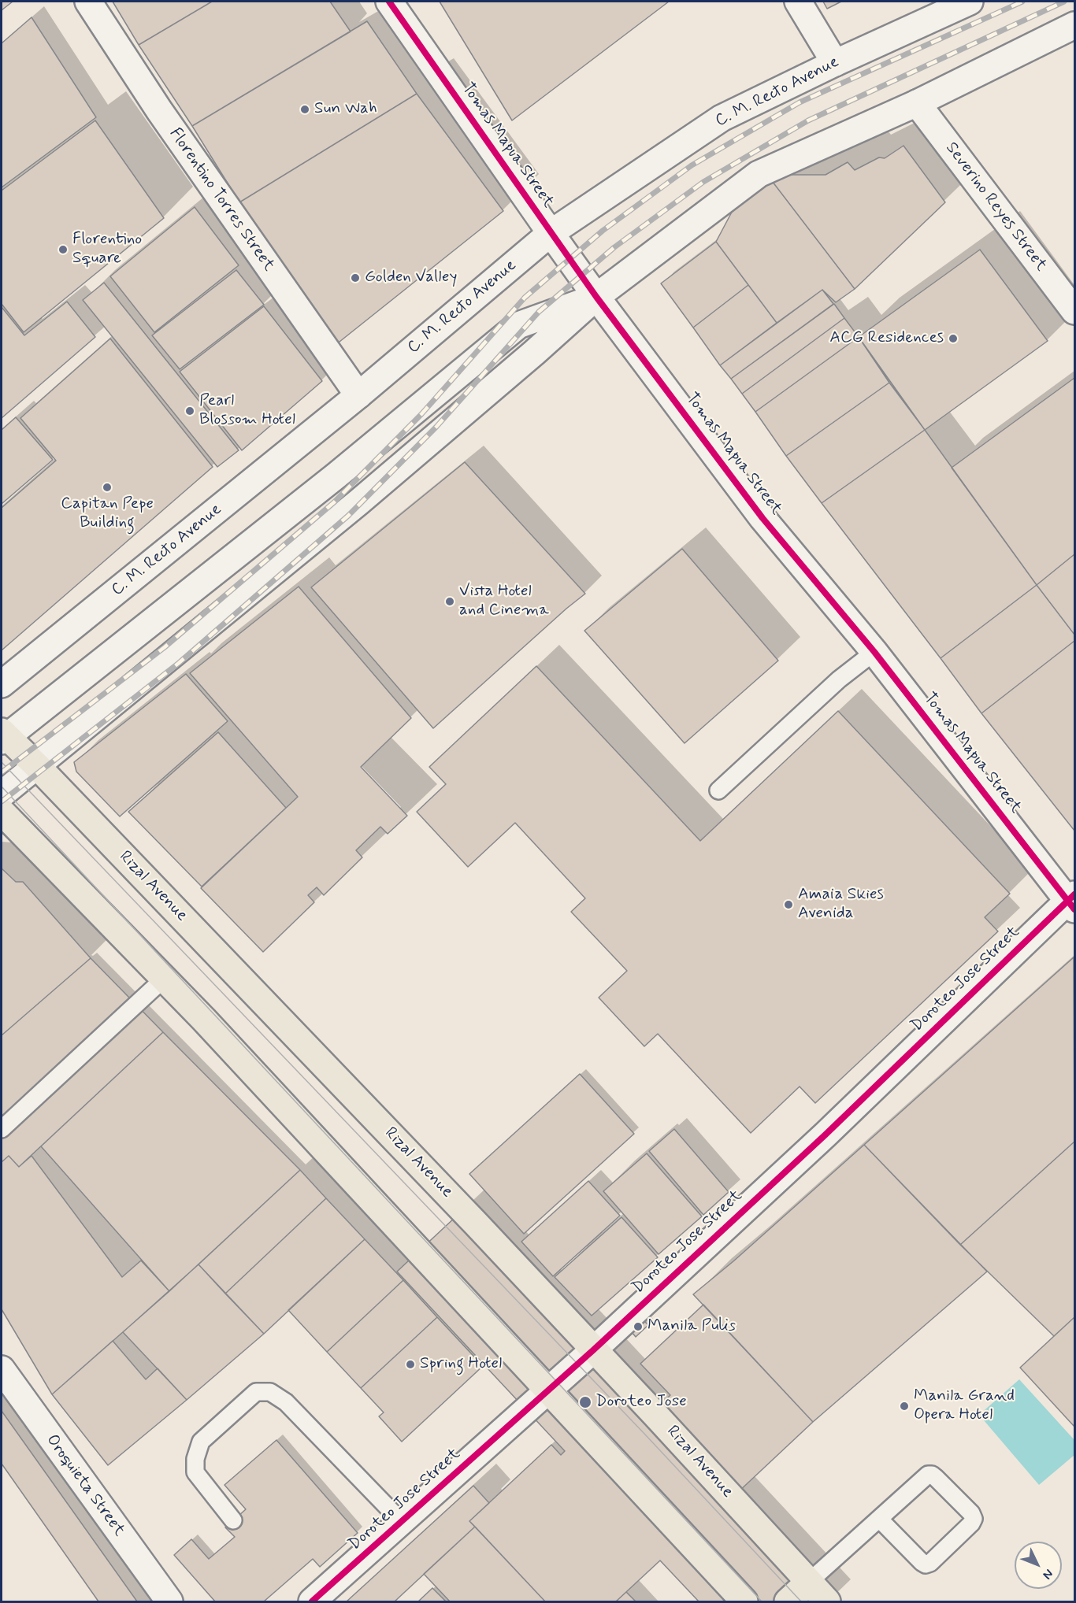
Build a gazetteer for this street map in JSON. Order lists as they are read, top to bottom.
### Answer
{
  "streets": {
    "main road": ["Rizal Avenue"],
    "street": [
      "C. M. Recto Avenue",
      "Tomas Mapua Street",
      "Florentino Torres Street",
      "Severino Reyes Street",
      "Doroteo Jose Street",
      "Oroquieta Street"
    ]
  },
  "crossings": [
    ["C. M. Recto Avenue", "Tomas Mapua Street"],
    ["C. M. Recto Avenue", "Florentino Torres Street"],
    ["Tomas Mapua Street", "Doroteo Jose Street"],
    ["Rizal Avenue", "Doroteo Jose Street"]
  ],
  "places": [
    "Sun Wah",
    "Florentino Square",
    "Golden Valley",
    "ACG Residences",
    "Pearl Blossom Hotel",
    "Capitan Pepe Building",
    "Vista Hotel and Cinema",
    "Amaia Skies Avenida",
    "Manila Pulis",
    "Spring Hotel",
    "Doroteo Jose",
    "Manila Grand Opera Hotel"
  ],
  "north": "bottom right"
}
